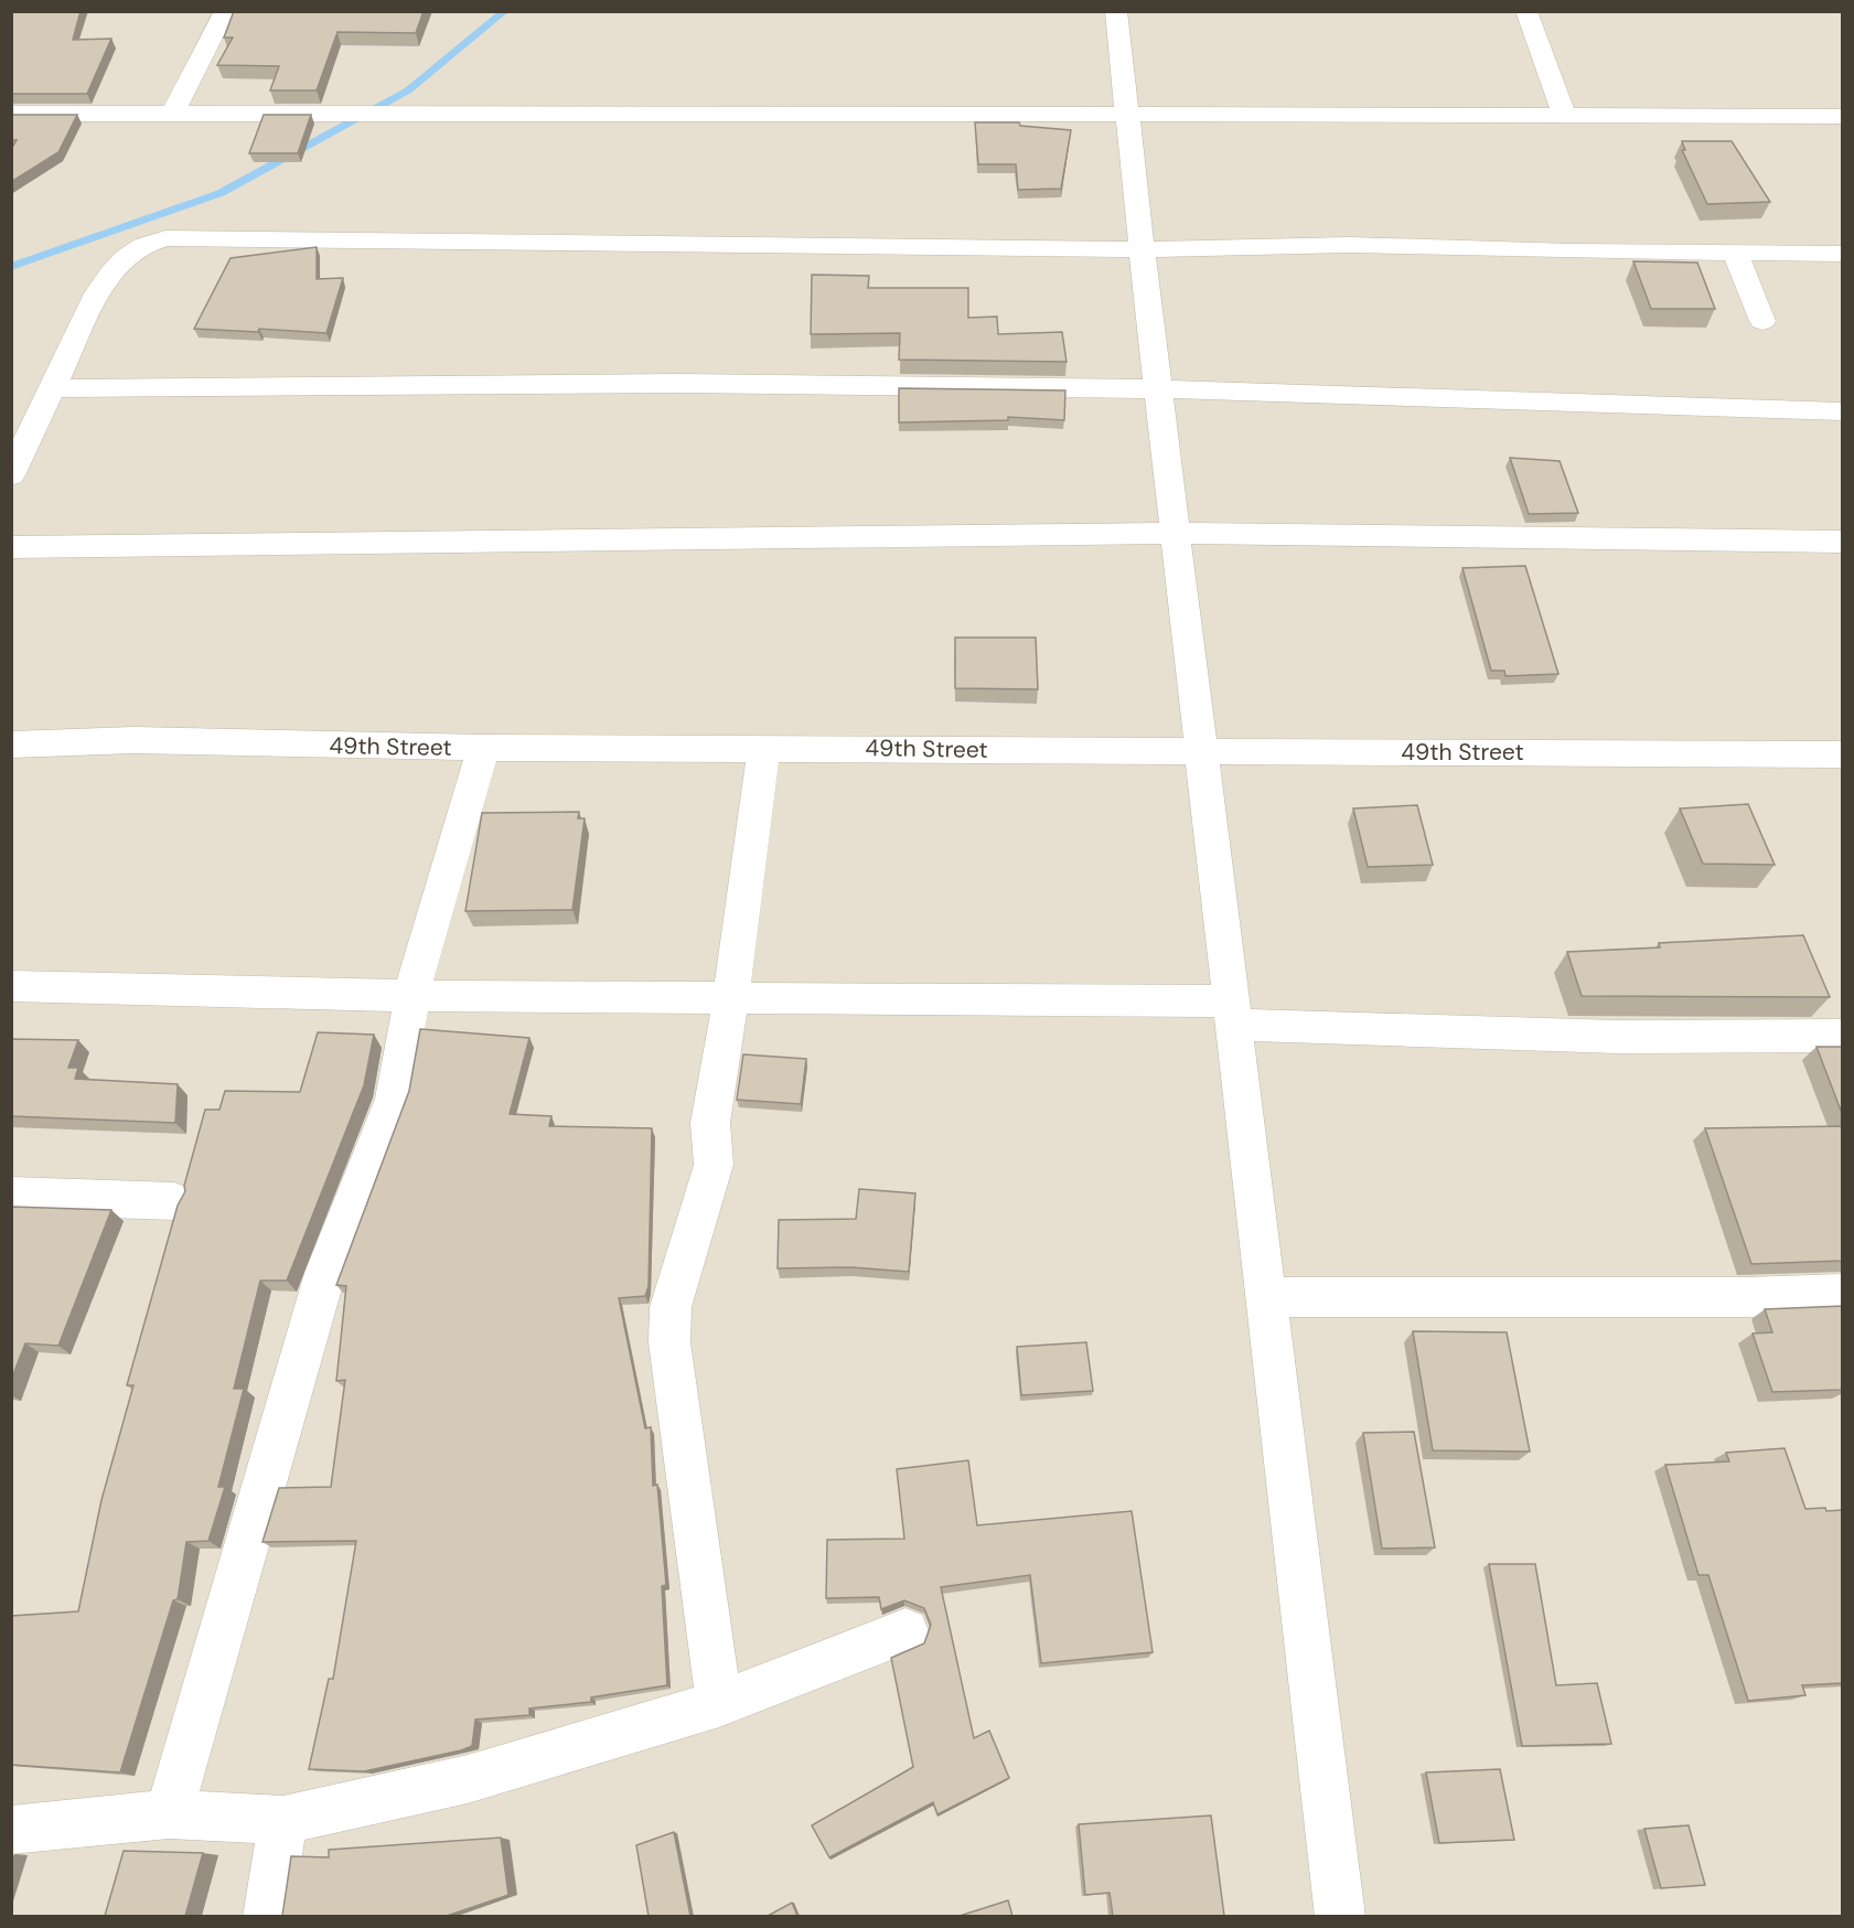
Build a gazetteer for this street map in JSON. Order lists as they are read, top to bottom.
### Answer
{
  "streets": {
    "street": ["49th Street"]
  }
}
